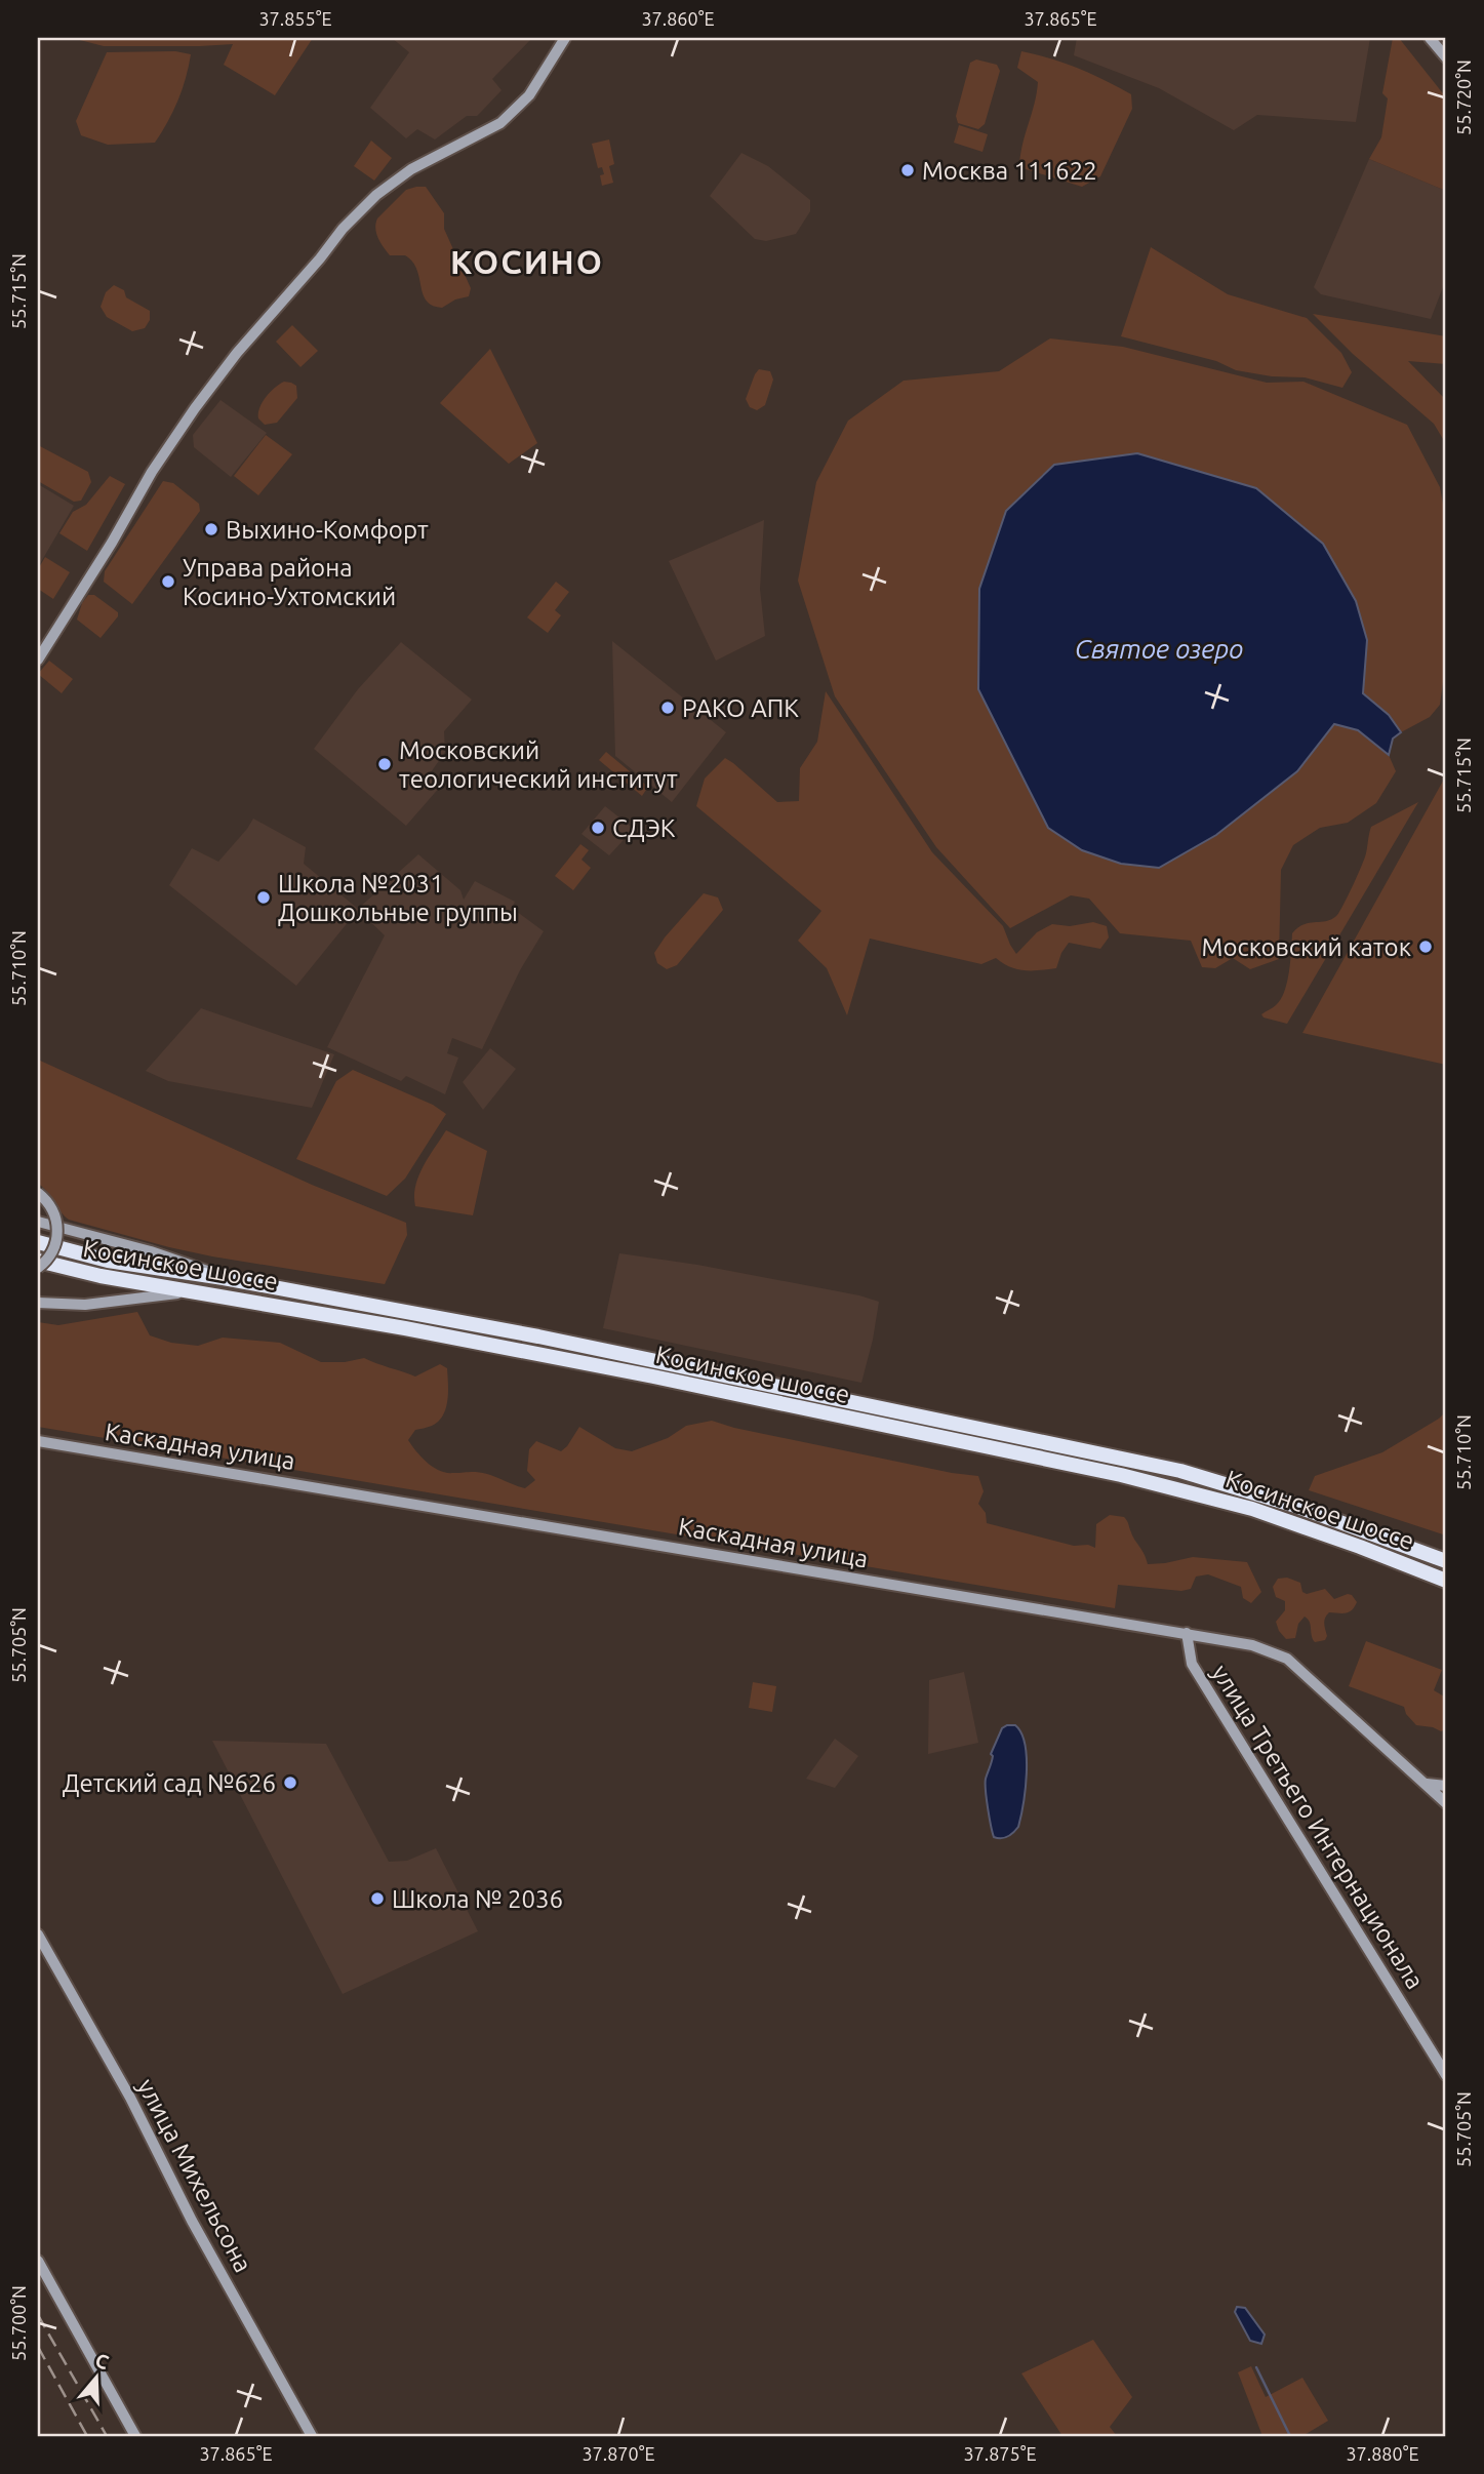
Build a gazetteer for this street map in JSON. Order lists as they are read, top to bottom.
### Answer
{
  "streets": {
    "highway": ["Косинское шоссе"],
    "street": ["Каскадная улица", "улица Третьего Интернационала", "улица Михельсона"]
  },
  "crossings": [
    ["Каскадная улица", "улица Третьего Интернационала"]
  ],
  "districts": ["КОСИНО"],
  "water": ["Святое озеро"],
  "places": [
    "Москва 111622",
    "Выхино-Комфорт",
    "Управа района Косино-Ухтомский",
    "РАКО АПК",
    "Московский теологический институт",
    "СДЭК",
    "Школа №2031 Дошкольные группы",
    "Московский каток",
    "Детский сад №626",
    "Школа № 2036"
  ],
  "north": "top",
  "coordinates": [
    "37.855°E",
    "37.860°E",
    "37.865°E",
    "55.720°N",
    "55.715°N",
    "55.710°N",
    "55.705°N",
    "55.700°N",
    "37.870°E",
    "37.875°E",
    "37.880°E"
  ]
}
